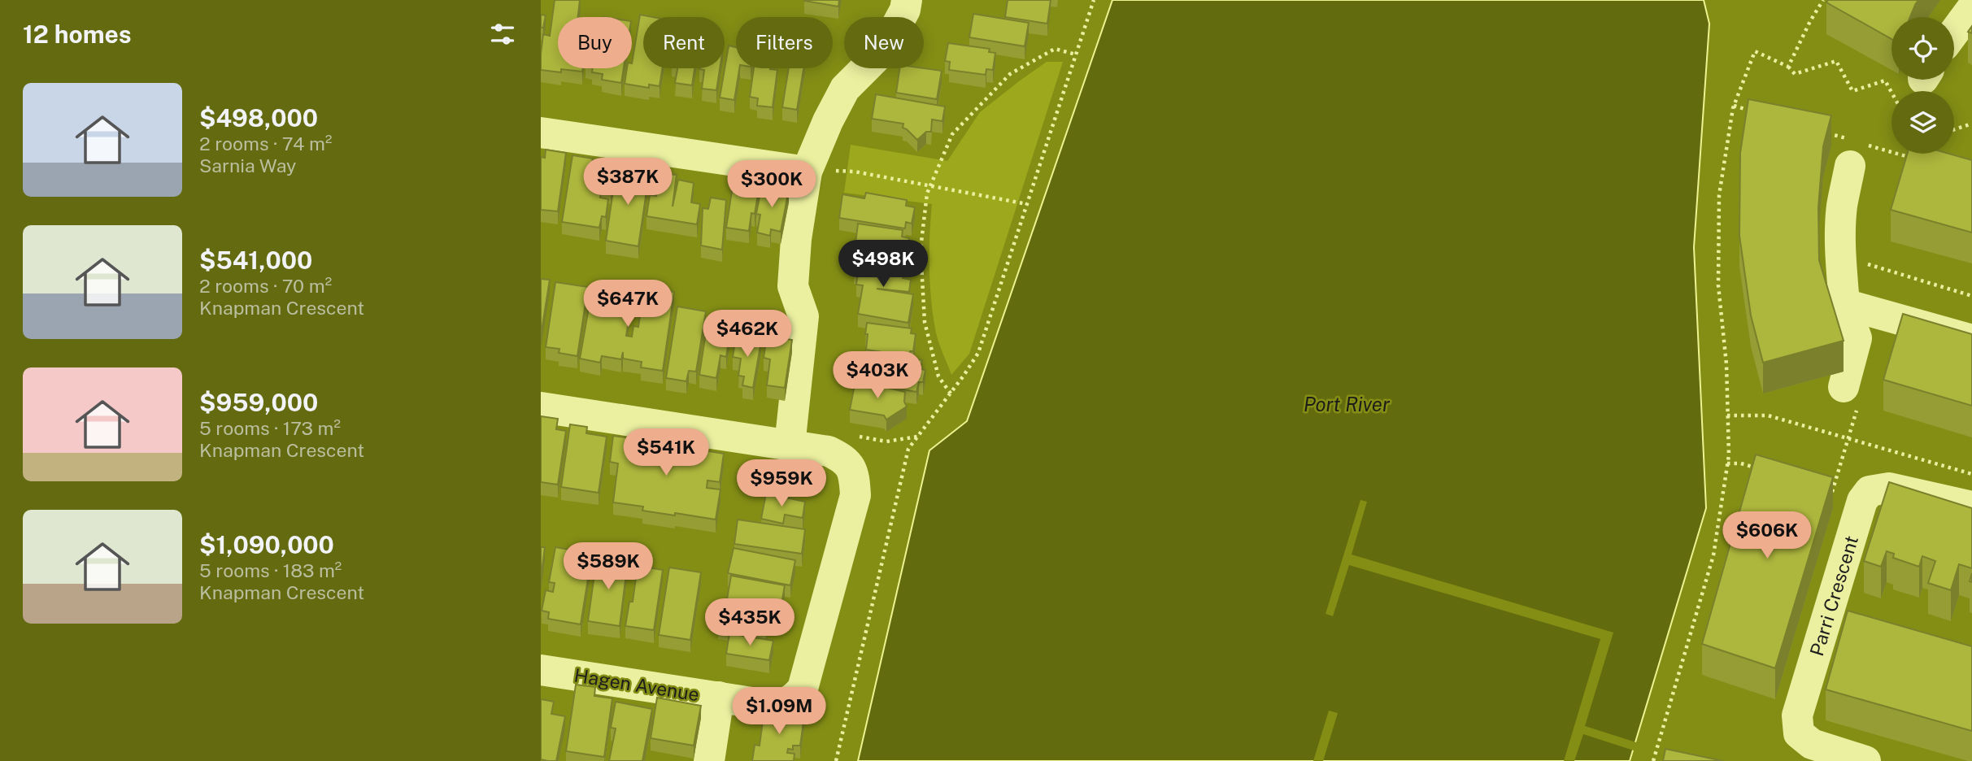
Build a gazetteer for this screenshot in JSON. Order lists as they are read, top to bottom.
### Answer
{
  "streets": {
    "street": ["Parri Crescent", "Hagen Avenue"]
  },
  "water": ["Port River"],
  "page": {
    "heading": "12 homes",
    "chip": [
      "Buy",
      "Rent",
      "Filters",
      "New"
    ],
    "list": [
      {
        "name": "$498,000",
        "note": "2 rooms · 74 m² · Sarnia Way"
      },
      {
        "name": "$541,000",
        "note": "2 rooms · 70 m² · Knapman Crescent"
      },
      {
        "name": "$959,000",
        "note": "5 rooms · 173 m² · Knapman Crescent"
      },
      {
        "name": "$1,090,000",
        "note": "5 rooms · 183 m² · Knapman Crescent"
      }
    ],
    "price": [
      "$387K",
      "$300K",
      "$498K",
      "$647K",
      "$462K",
      "$403K",
      "$541K",
      "$959K",
      "$606K",
      "$589K",
      "$435K",
      "$1.09M"
    ]
  }
}
